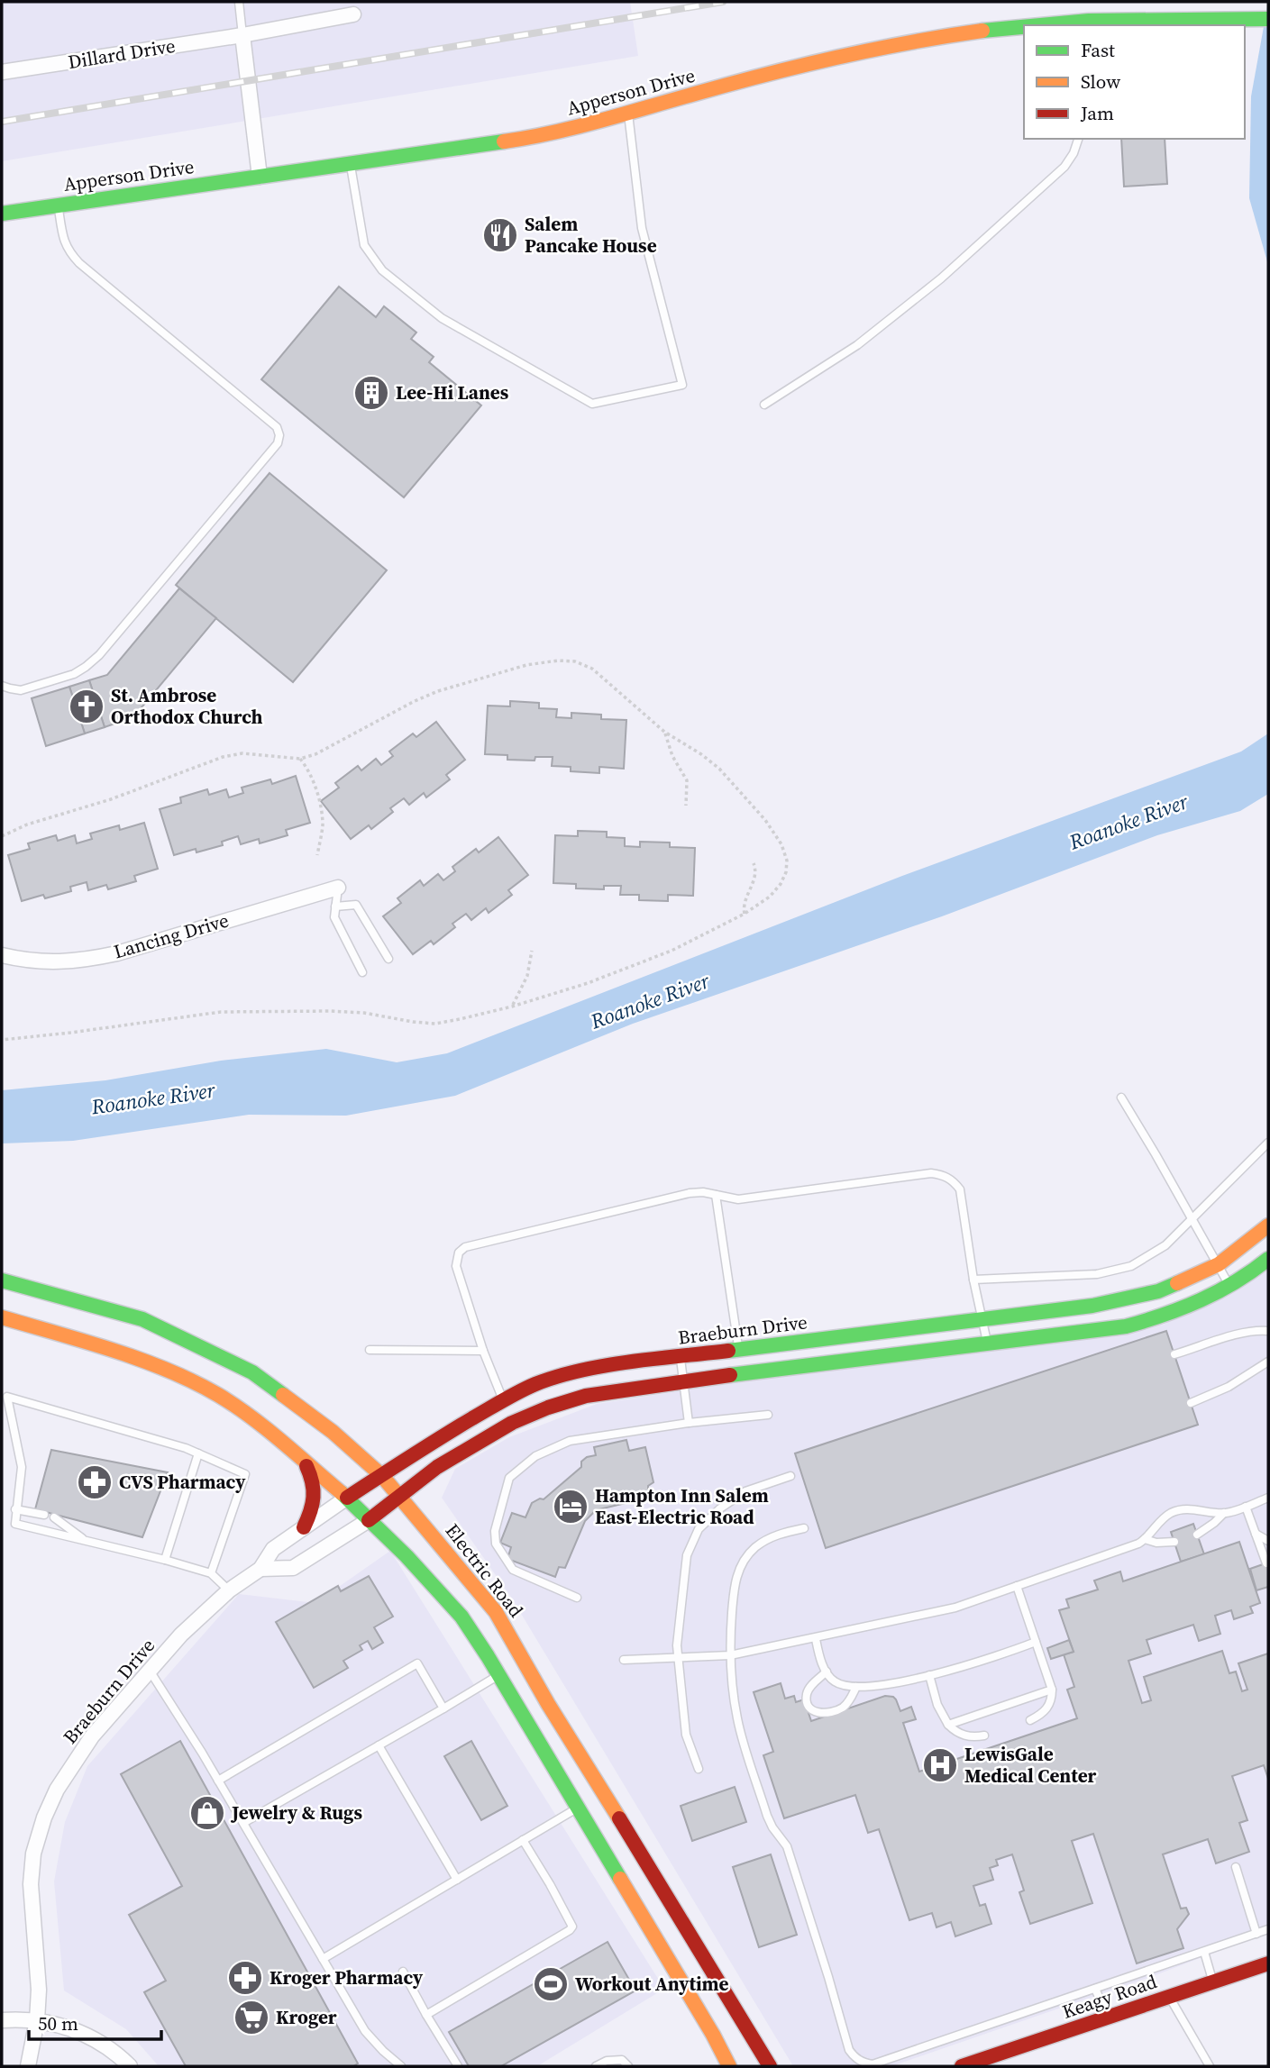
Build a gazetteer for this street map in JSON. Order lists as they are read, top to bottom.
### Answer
{
  "streets": {
    "main road": [
      "Apperson Drive",
      "Braeburn Drive",
      "Electric Road",
      "Keagy Road"
    ],
    "street": ["Dillard Drive", "Lancing Drive"]
  },
  "crossings": [
    ["Braeburn Drive", "Electric Road"]
  ],
  "water": ["Roanoke River"],
  "places": {
    "restaurant": ["Salem Pancake House"],
    "building": ["Lee-Hi Lanes"],
    "church": ["St. Ambrose Orthodox Church"],
    "pharmacy": ["CVS Pharmacy", "Kroger Pharmacy"],
    "hotel": ["Hampton Inn Salem East-Electric Road"],
    "hospital": ["LewisGale Medical Center"],
    "shop": ["Jewelry & Rugs"],
    "sports": ["Workout Anytime"],
    "supermarket": ["Kroger"]
  },
  "legend": ["Fast", "Slow", "Jam"],
  "scale_bar": "50 m"
}
